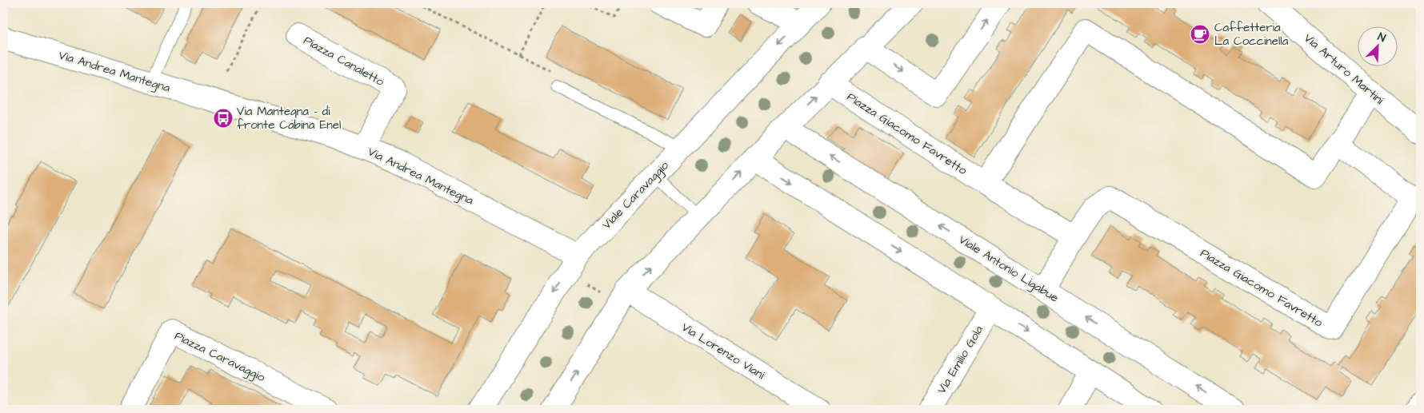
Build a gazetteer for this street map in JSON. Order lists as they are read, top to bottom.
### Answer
{
  "streets": {
    "street": [
      "Piazza Canaletto",
      "Via Arturo Martini",
      "Via Andrea Mantegna",
      "Piazza Giacomo Favretto",
      "Viale Caravaggio",
      "Viale Antonio Ligabue",
      "Via Lorenzo Viani",
      "Piazza Caravaggio",
      "Via Emilio Gola"
    ]
  },
  "crossings": [
    ["Piazza Canaletto", "Via Andrea Mantegna"],
    ["Via Andrea Mantegna", "Viale Caravaggio"],
    ["Piazza Giacomo Favretto", "Viale Antonio Ligabue"]
  ],
  "places": {
    "cafe": ["Caffetteria La Coccinella"],
    "bus stop": ["Via Mantegna - di fronte Cabina Enel"]
  },
  "north": "top right"
}
